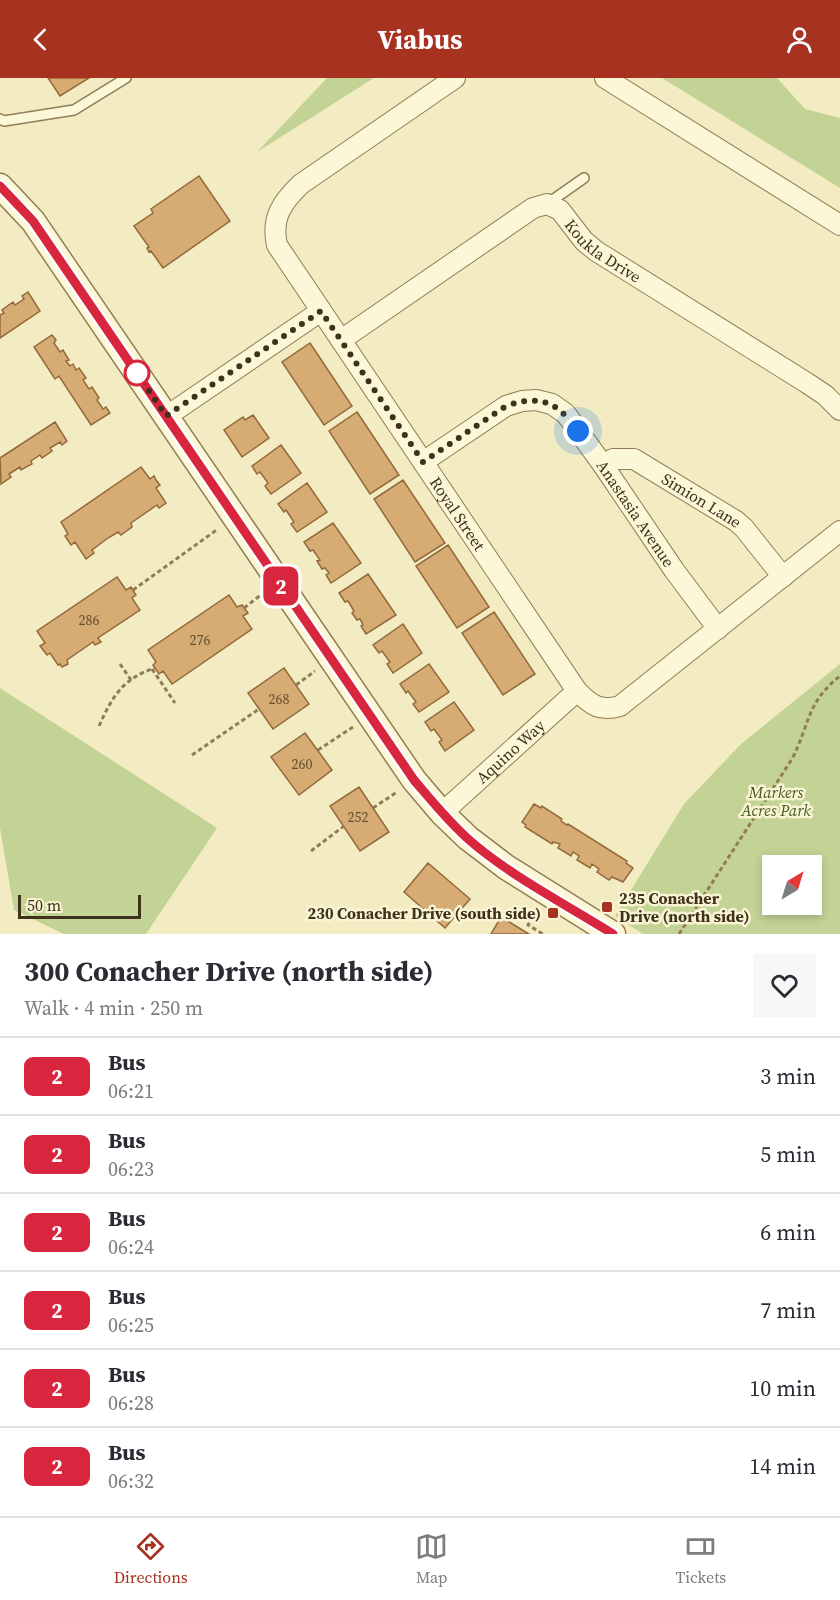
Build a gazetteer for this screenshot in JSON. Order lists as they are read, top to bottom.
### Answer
{
  "streets": {
    "street": [
      "Koukla Drive",
      "Simion Lane",
      "Anastasia Avenue",
      "Royal Street",
      "Aquino Way"
    ]
  },
  "crossings": [
    ["Simion Lane", "Anastasia Avenue"],
    ["Simion Lane", "Royal Street"],
    ["Anastasia Avenue", "Royal Street"],
    ["Royal Street", "Aquino Way"]
  ],
  "parks": ["Markers Acres Park"],
  "places": {
    "transit": ["235 Conacher Drive (north side)", "230 Conacher Drive (south side)"]
  },
  "lines": ["bus line 2"],
  "house_numbers": [
    "286",
    "276",
    "268",
    "260",
    "252"
  ],
  "scale_bar": "50 m",
  "north": "top right",
  "page": {
    "header": "Viabus",
    "on_map": "2",
    "scale": "50 m",
    "heading": ["300 Conacher Drive (north side)", "Walk · 4 min · 250 m"],
    "list": [
      {
        "mark": "2",
        "name": "Bus",
        "note": "06:21",
        "value": "3 min"
      },
      {
        "mark": "2",
        "name": "Bus",
        "note": "06:23",
        "value": "5 min"
      },
      {
        "mark": "2",
        "name": "Bus",
        "note": "06:24",
        "value": "6 min"
      },
      {
        "mark": "2",
        "name": "Bus",
        "note": "06:25",
        "value": "7 min"
      },
      {
        "mark": "2",
        "name": "Bus",
        "note": "06:28",
        "value": "10 min"
      },
      {
        "mark": "2",
        "name": "Bus",
        "note": "06:32",
        "value": "14 min"
      }
    ],
    "tabs": ["Directions", "Map", "Tickets"]
  }
}
